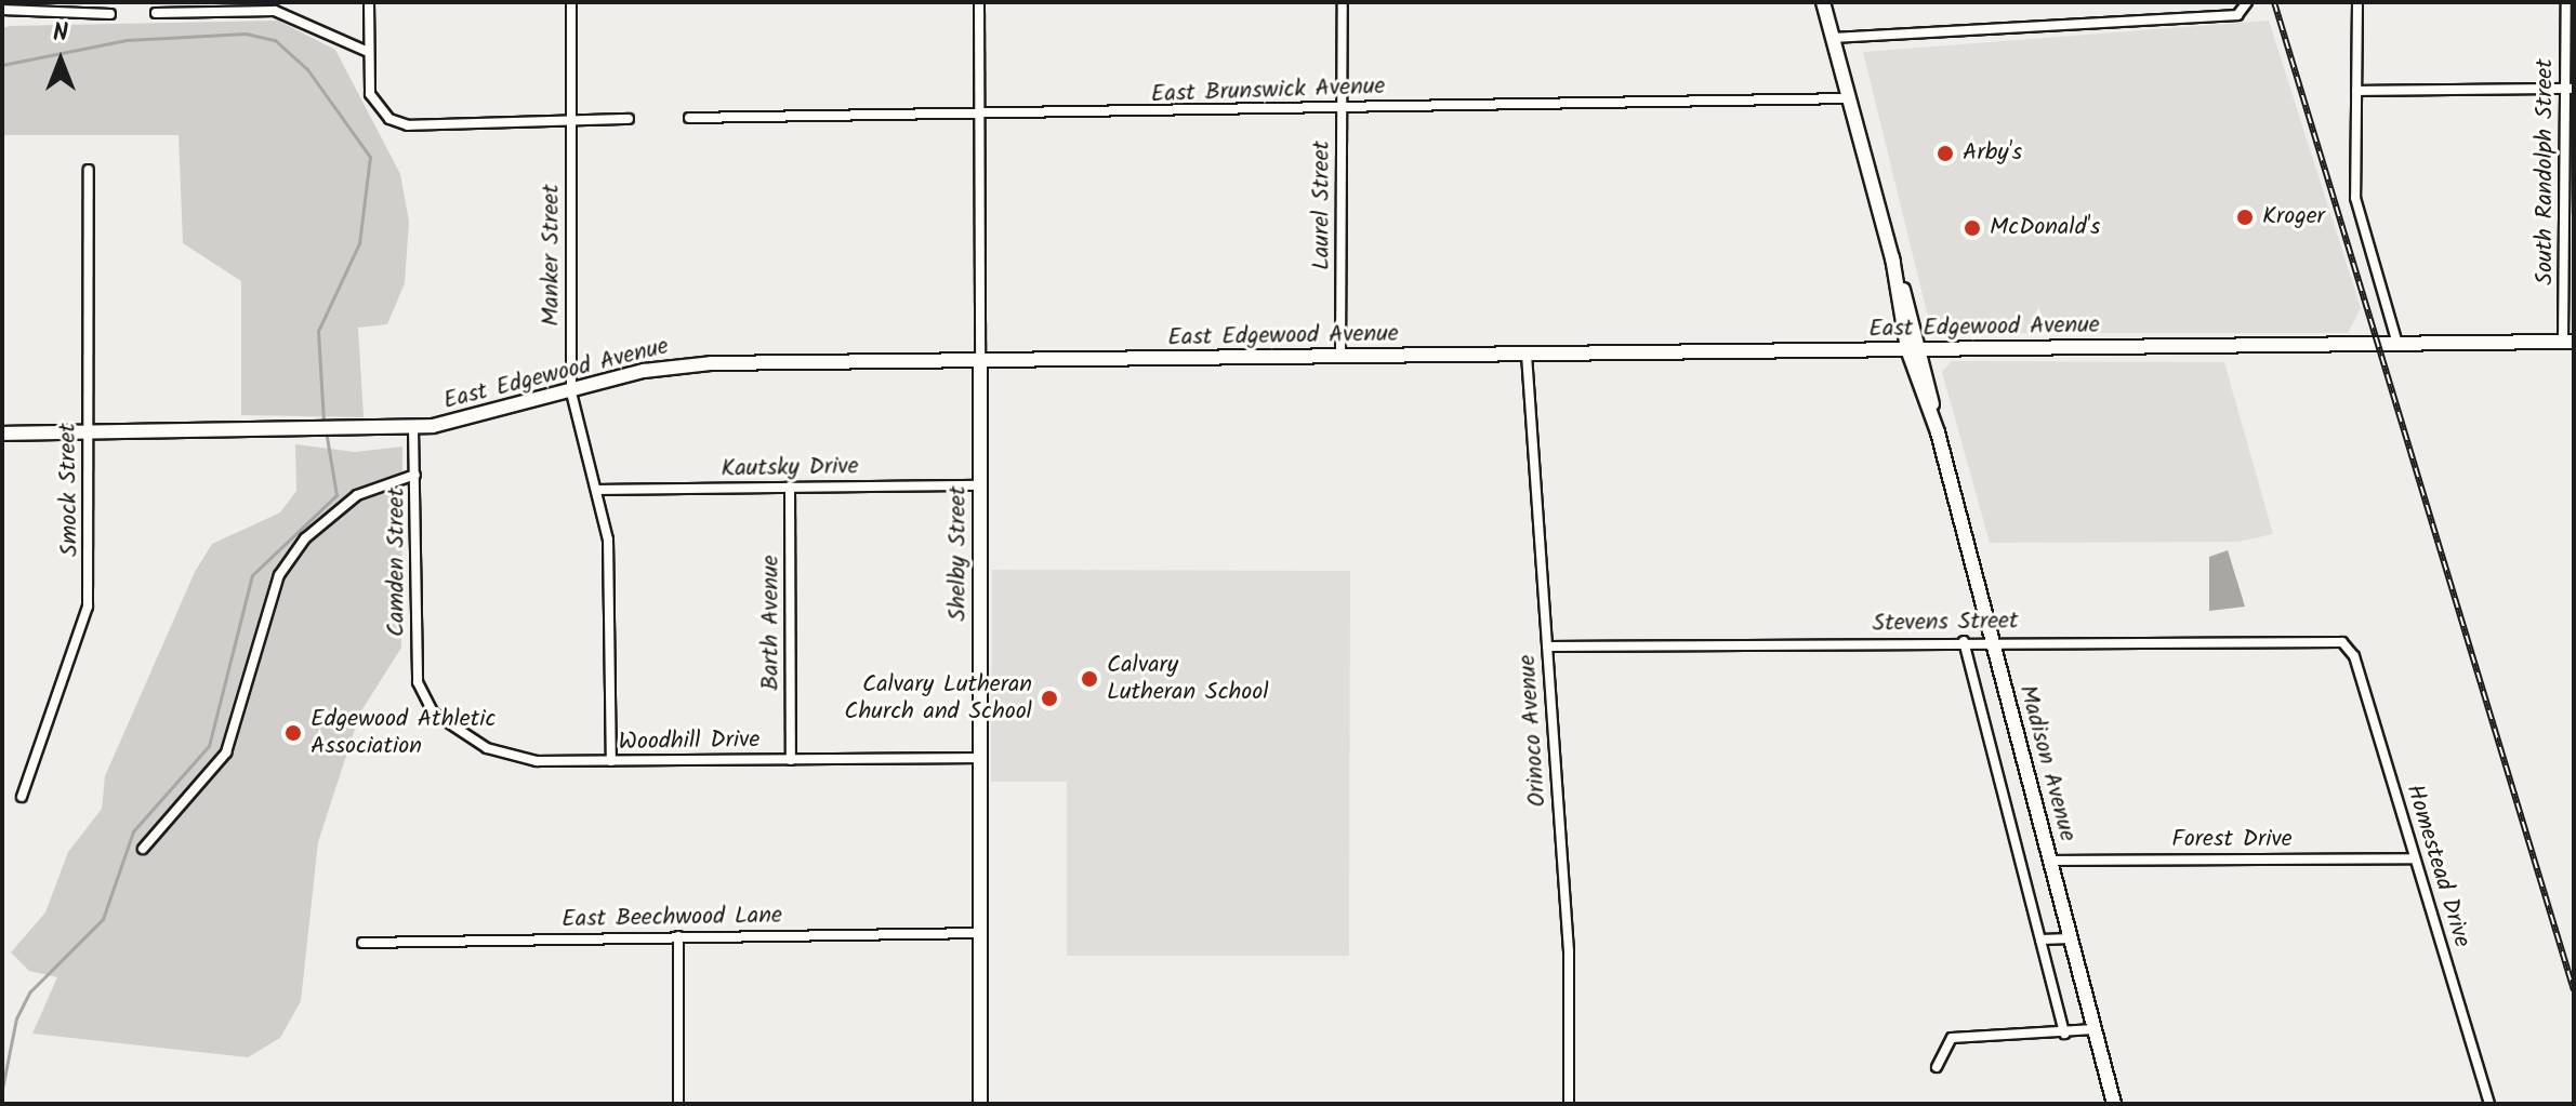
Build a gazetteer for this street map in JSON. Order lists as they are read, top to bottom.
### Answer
{
  "streets": {
    "main road": ["East Edgewood Avenue", "Shelby Street", "Madison Avenue"],
    "street": [
      "East Brunswick Avenue",
      "South Randolph Street",
      "Laurel Street",
      "Manker Street",
      "Kautsky Drive",
      "Smock Street",
      "Camden Street",
      "Barth Avenue",
      "Stevens Street",
      "Orinoco Avenue",
      "Woodhill Drive",
      "Forest Drive",
      "Homestead Drive",
      "East Beechwood Lane"
    ]
  },
  "crossings": [
    ["East Brunswick Avenue", "Laurel Street"],
    ["East Brunswick Avenue", "Shelby Street"],
    ["East Brunswick Avenue", "Madison Avenue"],
    ["South Randolph Street", "East Edgewood Avenue"],
    ["Laurel Street", "East Edgewood Avenue"],
    ["Manker Street", "East Edgewood Avenue"],
    ["Manker Street", "Kautsky Drive"],
    ["Manker Street", "Woodhill Drive"],
    ["East Edgewood Avenue", "Smock Street"],
    ["East Edgewood Avenue", "Shelby Street"],
    ["East Edgewood Avenue", "Camden Street"],
    ["East Edgewood Avenue", "Orinoco Avenue"],
    ["East Edgewood Avenue", "Madison Avenue"],
    ["Kautsky Drive", "Shelby Street"],
    ["Kautsky Drive", "Barth Avenue"],
    ["Shelby Street", "Woodhill Drive"],
    ["Shelby Street", "East Beechwood Lane"],
    ["Camden Street", "Woodhill Drive"],
    ["Barth Avenue", "Woodhill Drive"],
    ["Stevens Street", "Orinoco Avenue"],
    ["Stevens Street", "Madison Avenue"],
    ["Stevens Street", "Homestead Drive"],
    ["Madison Avenue", "Forest Drive"],
    ["Forest Drive", "Homestead Drive"]
  ],
  "places": [
    "Arby's",
    "Kroger",
    "McDonald's",
    "Calvary Lutheran School",
    "Calvary Lutheran Church and School",
    "Edgewood Athletic Association"
  ],
  "north": "top"
}
